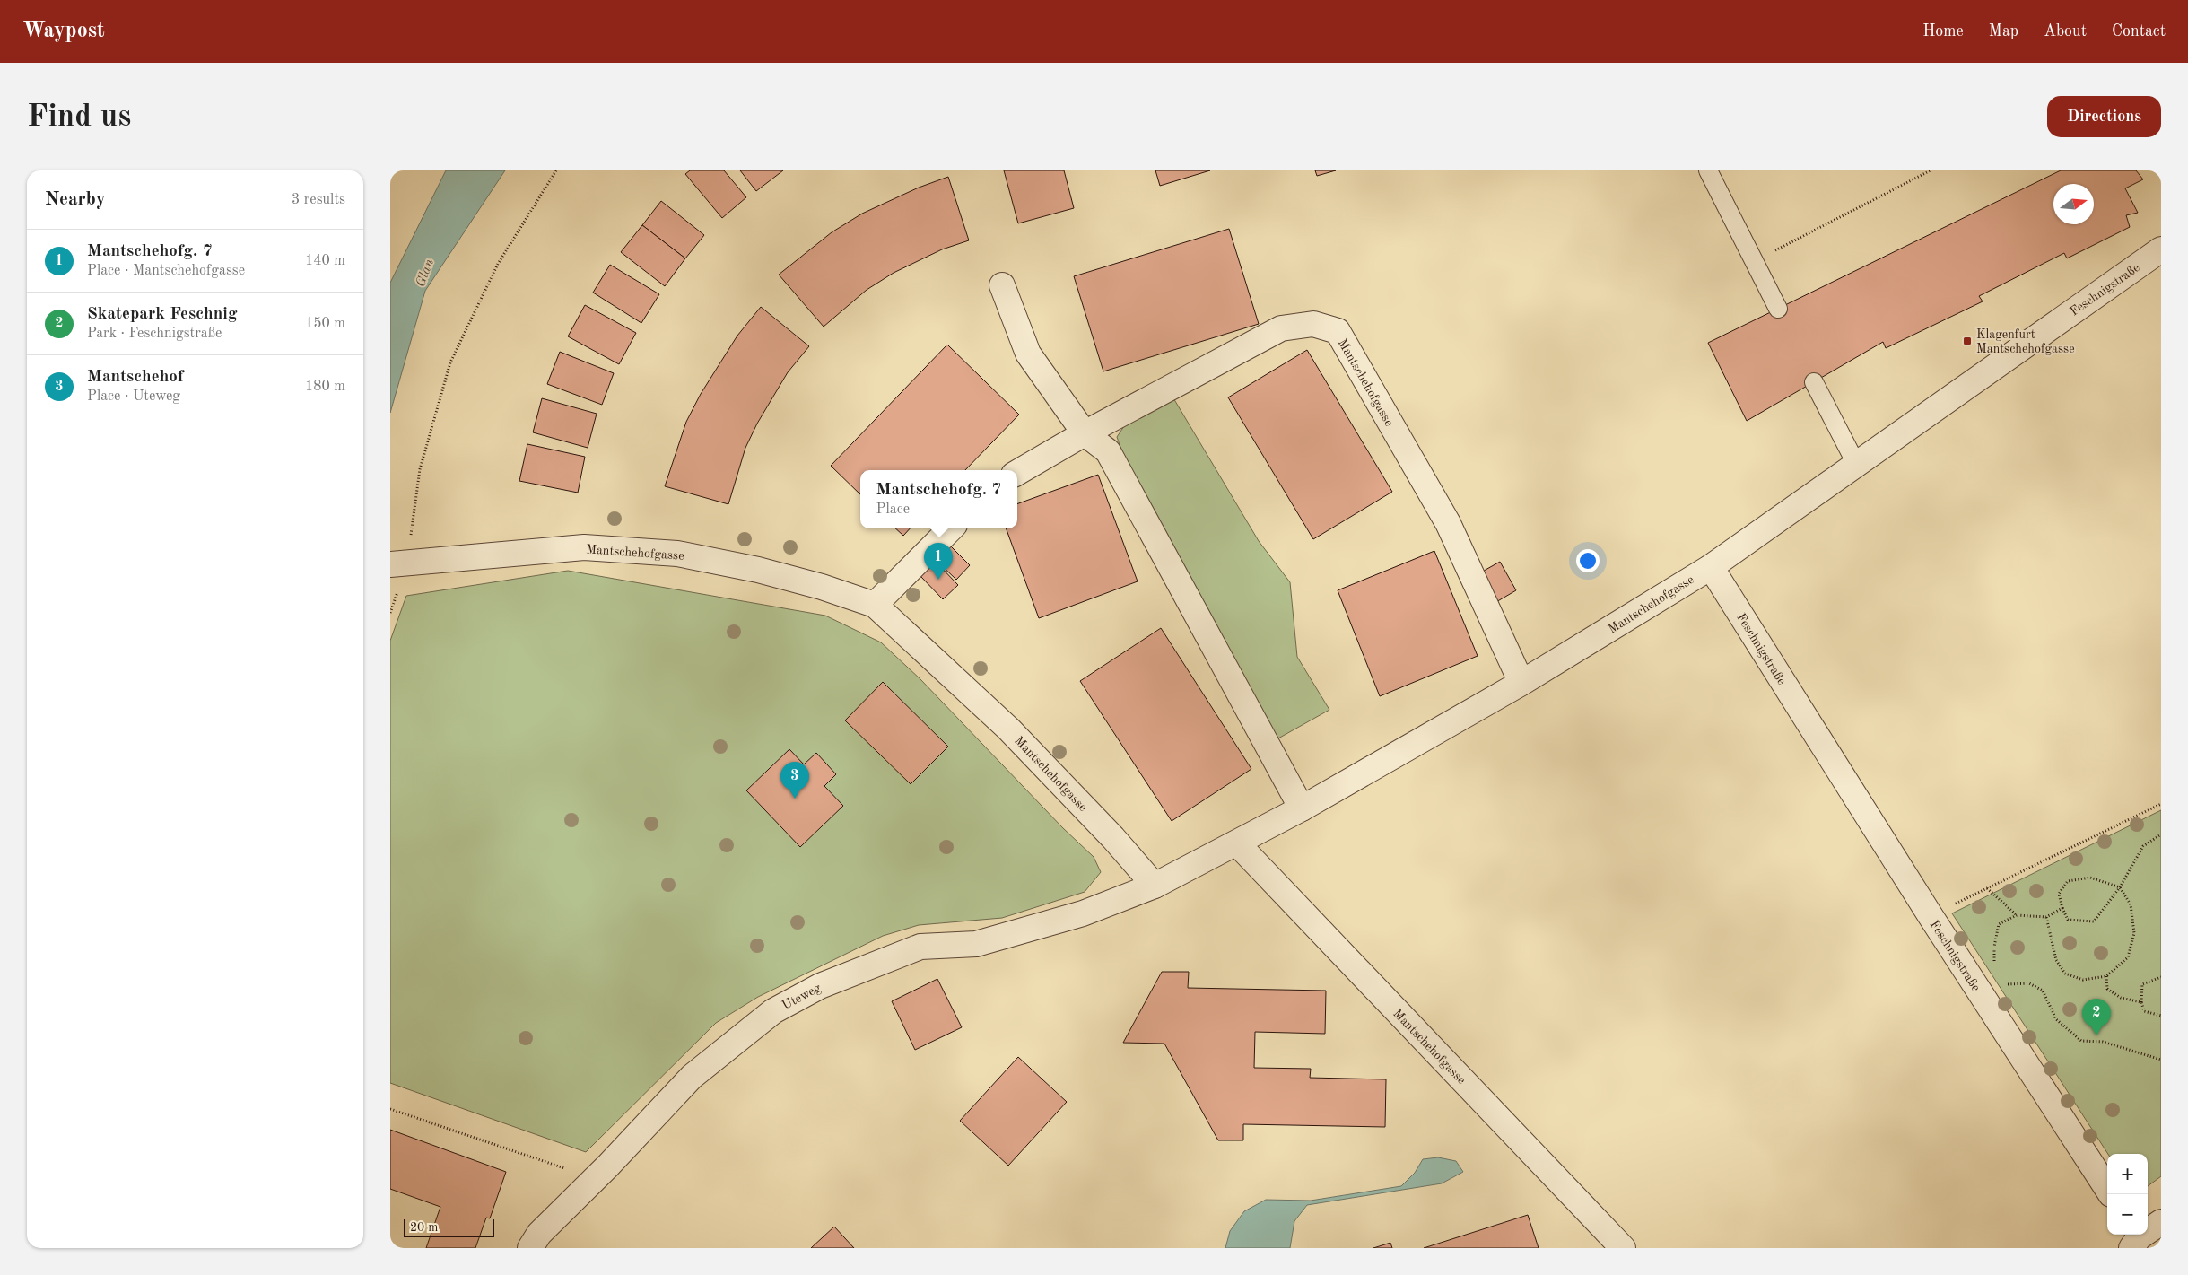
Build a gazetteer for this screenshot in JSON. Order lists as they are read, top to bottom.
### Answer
{
  "streets": {
    "street": ["Feschnigstraße", "Mantschehofgasse", "Uteweg"]
  },
  "crossings": [
    ["Feschnigstraße", "Mantschehofgasse"],
    ["Mantschehofgasse", "Uteweg"]
  ],
  "water": ["Glan"],
  "places": {
    "transit": ["Klagenfurt Mantschehofgasse"]
  },
  "scale_bar": "20 m",
  "north": "right",
  "page": {
    "header": "Waypost",
    "nav": [
      "Home",
      "Map",
      "About",
      "Contact"
    ],
    "buttons": "Directions",
    "title": "Find us",
    "heading": ["Nearby", "3 results"],
    "list": [
      {
        "mark": "1",
        "name": "Mantschehofg. 7",
        "note": "Place · Mantschehofgasse",
        "value": "140 m"
      },
      {
        "mark": "2",
        "name": "Skatepark Feschnig",
        "note": "Park · Feschnigstraße",
        "value": "150 m"
      },
      {
        "mark": "3",
        "name": "Mantschehof",
        "note": "Place · Uteweg",
        "value": "180 m"
      }
    ],
    "popup": ["Mantschehofg. 7", "Place"],
    "pins": ["1", "3", "2"],
    "map_buttons": ["+", "−"],
    "scale": "20 m"
  }
}
